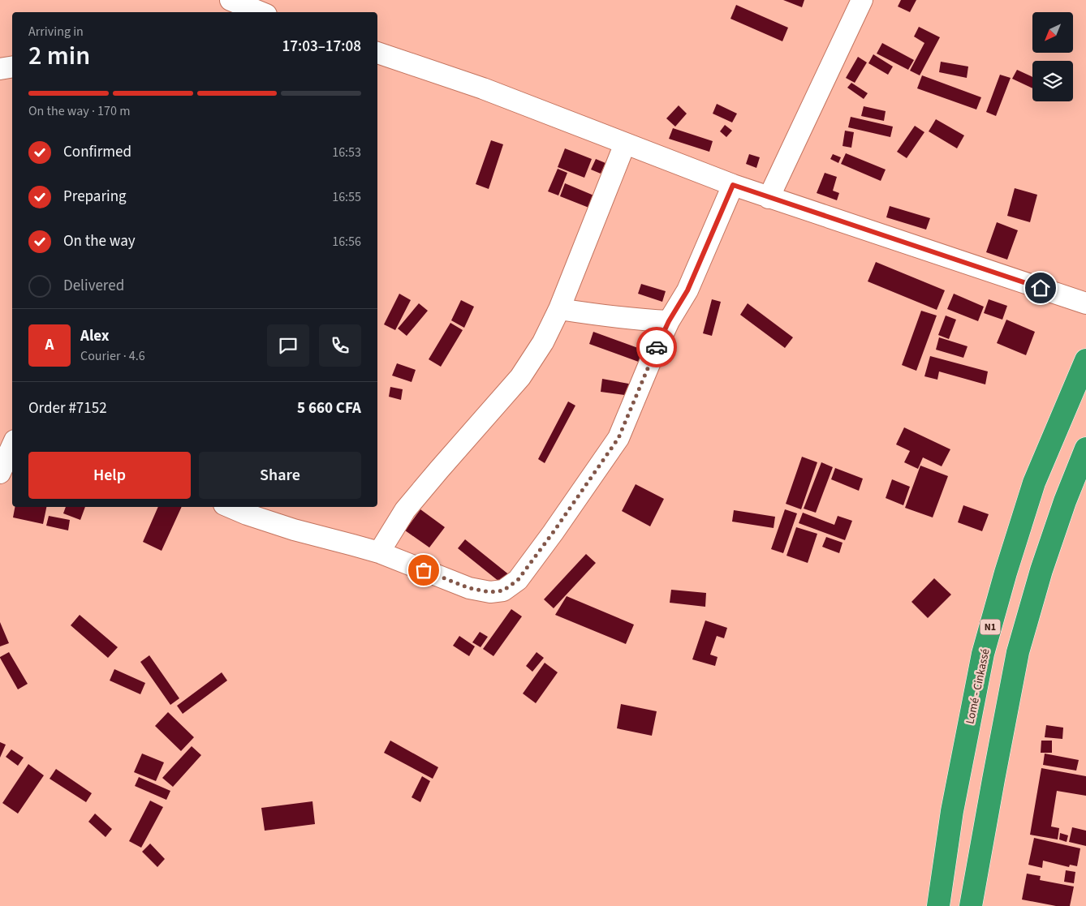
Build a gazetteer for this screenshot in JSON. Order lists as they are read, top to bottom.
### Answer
{
  "streets": {
    "highway": ["N1", "Lomé - Cinkassé"]
  },
  "north": "bottom left",
  "page": {
    "heading": ["2 min", "Arriving in", "17:03–17:08"],
    "panel": [
      "Alex",
      "Courier · 4.6",
      "Order #7152",
      "5 660 CFA"
    ],
    "bar": "On the way · 170 m",
    "list": [
      ["Confirmed", "16:53"],
      ["Preparing", "16:55"],
      ["On the way", "16:56"],
      "Delivered"
    ],
    "round": "A",
    "buttons": ["Help", "Share"]
  }
}
